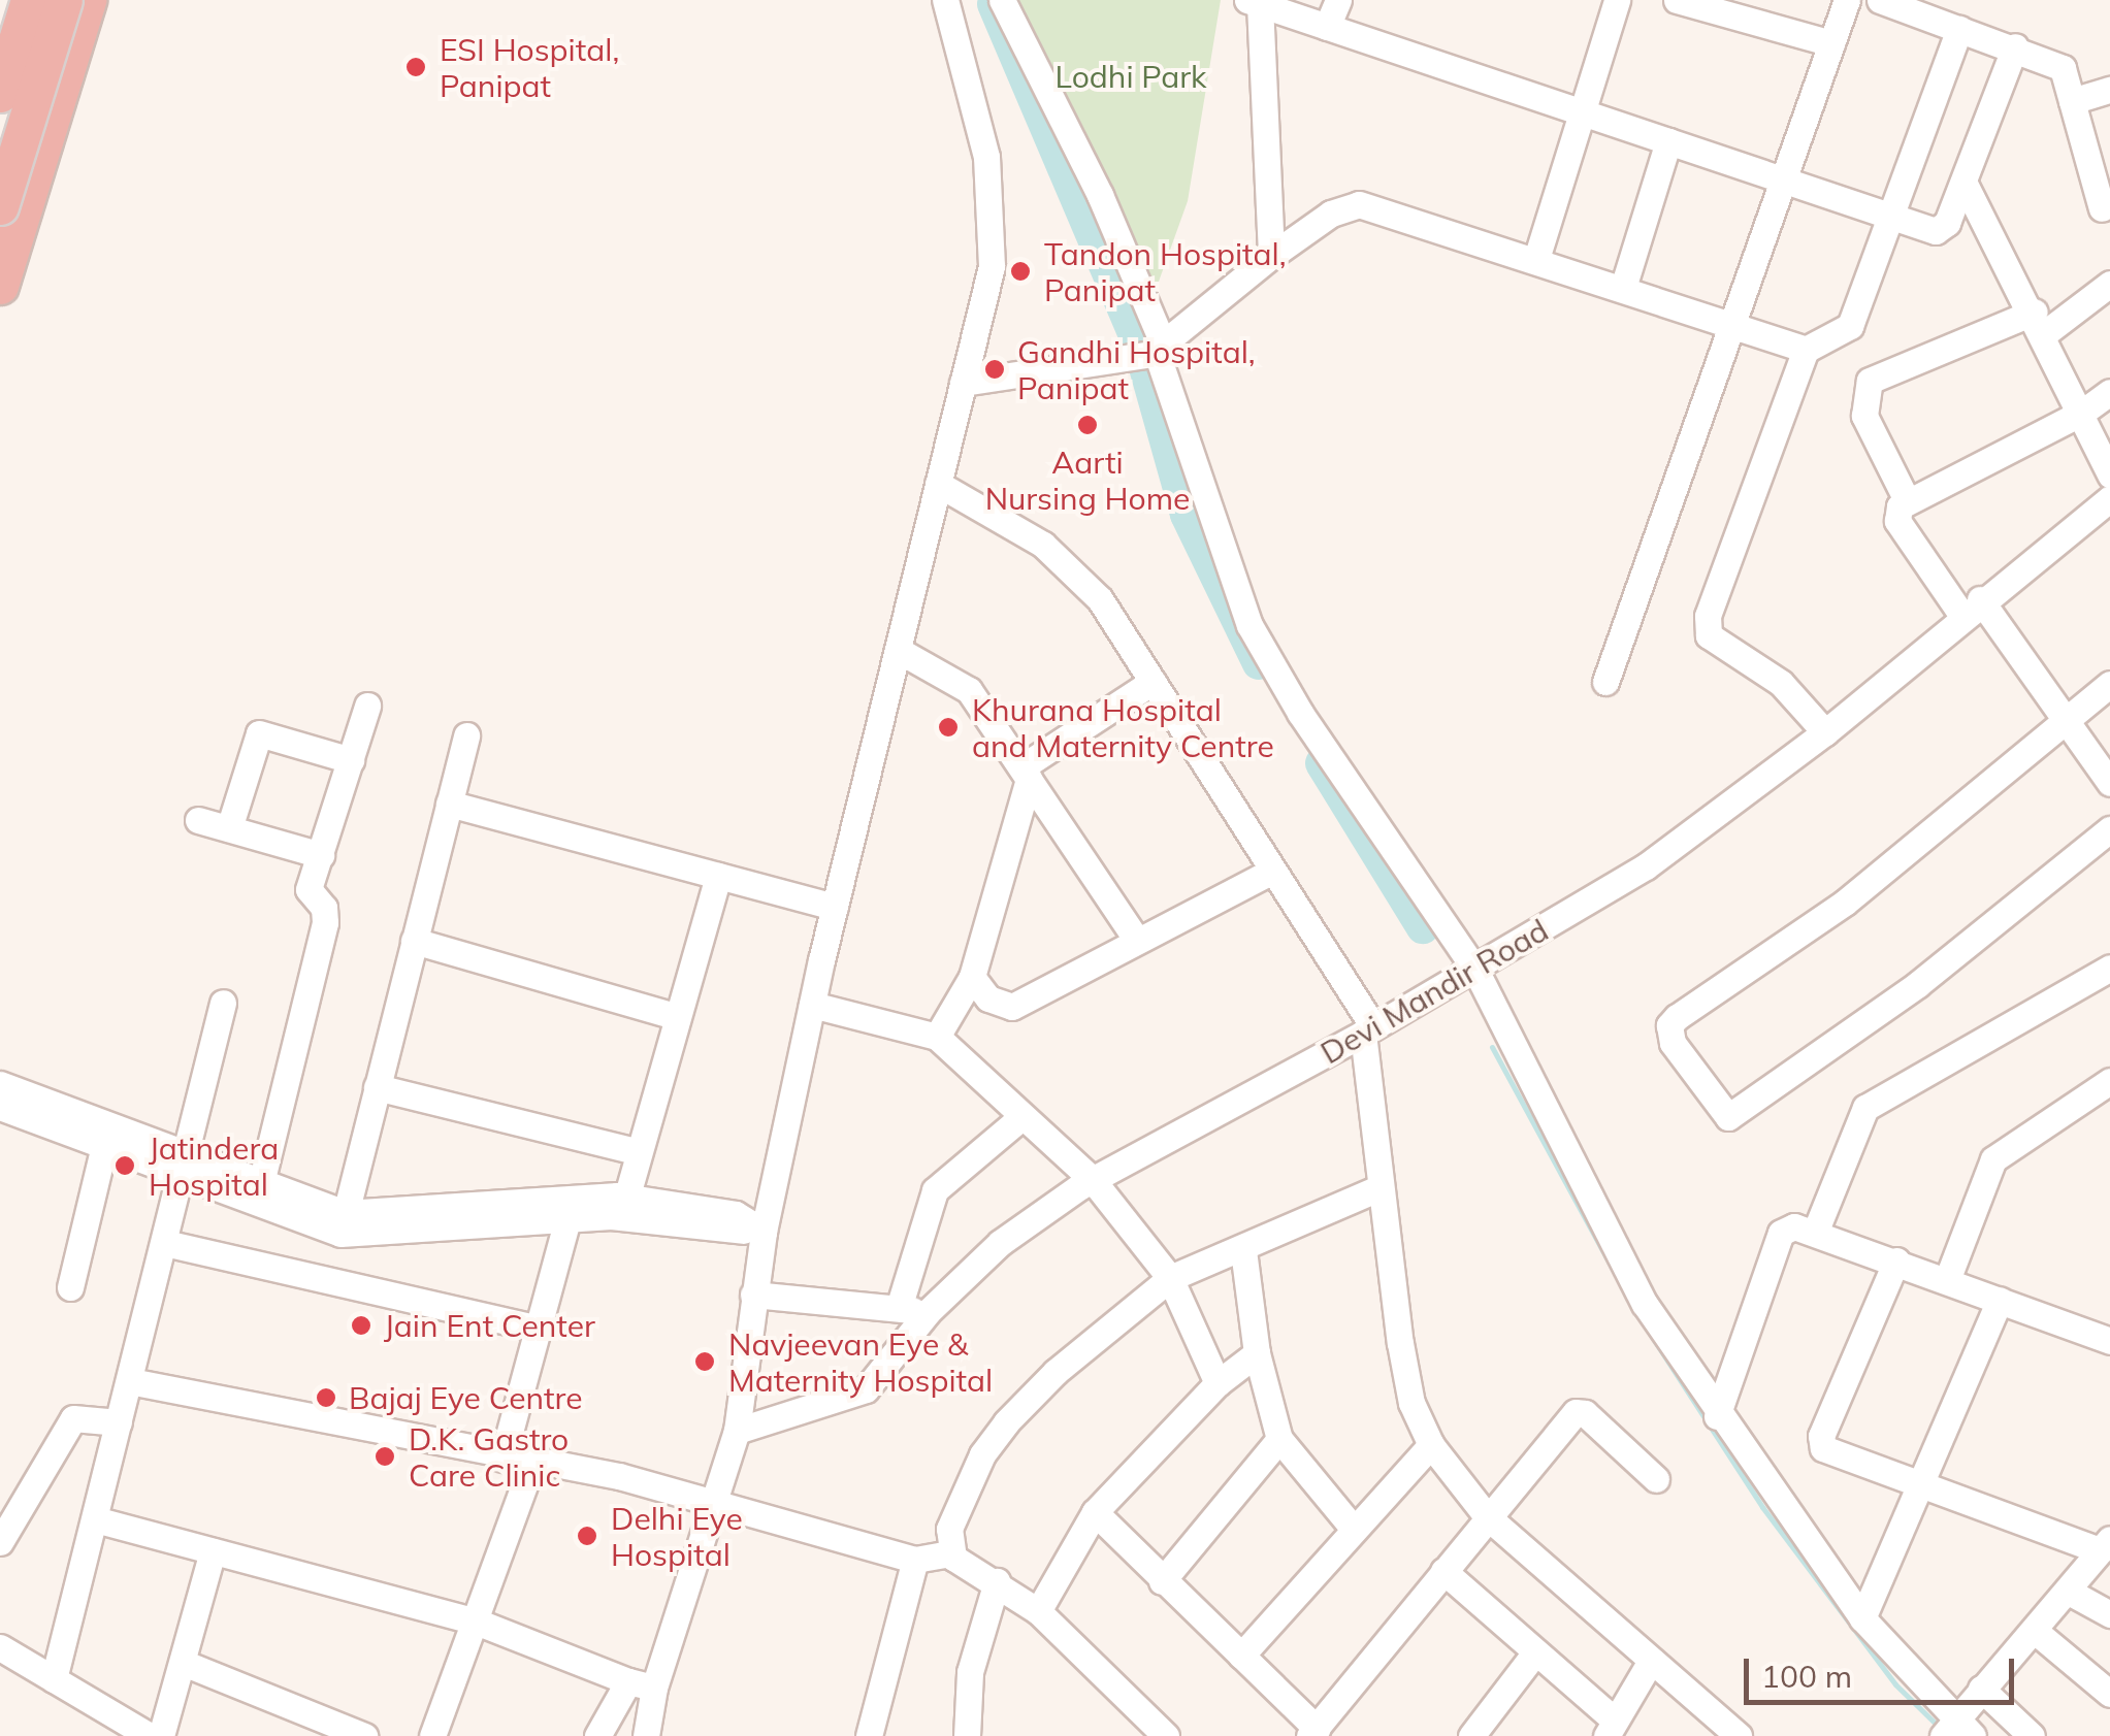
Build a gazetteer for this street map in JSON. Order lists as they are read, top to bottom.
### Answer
{
  "streets": {
    "street": ["Devi Mandir Road"]
  },
  "parks": ["Lodhi Park"],
  "places": [
    "ESI Hospital, Panipat",
    "Tandon Hospital, Panipat",
    "Gandhi Hospital, Panipat",
    "Aarti Nursing Home",
    "Khurana Hospital and Maternity Centre",
    "Jatindera Hospital",
    "Jain Ent Center",
    "Navjeevan Eye & Maternity Hospital",
    "Bajaj Eye Centre",
    "D.K. Gastro Care Clinic",
    "Delhi Eye Hospital"
  ],
  "scale_bar": "100 m"
}
